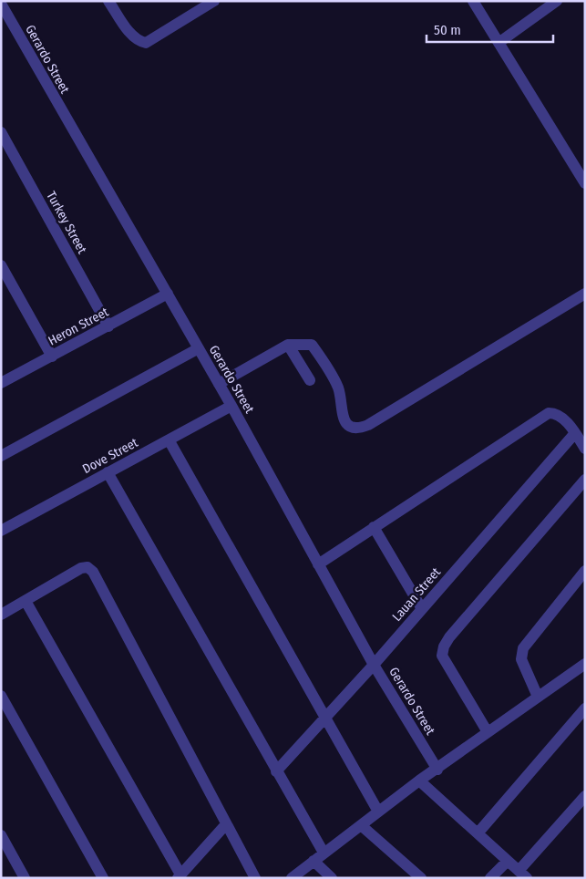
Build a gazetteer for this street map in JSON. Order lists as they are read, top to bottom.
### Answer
{
  "streets": {
    "street": [
      "Gerardo Street",
      "Turkey Street",
      "Heron Street",
      "Dove Street",
      "Lauan Street"
    ]
  },
  "crossings": [
    ["Gerardo Street", "Heron Street"],
    ["Gerardo Street", "Dove Street"],
    ["Gerardo Street", "Lauan Street"],
    ["Turkey Street", "Heron Street"]
  ],
  "scale_bar": "50 m"
}
